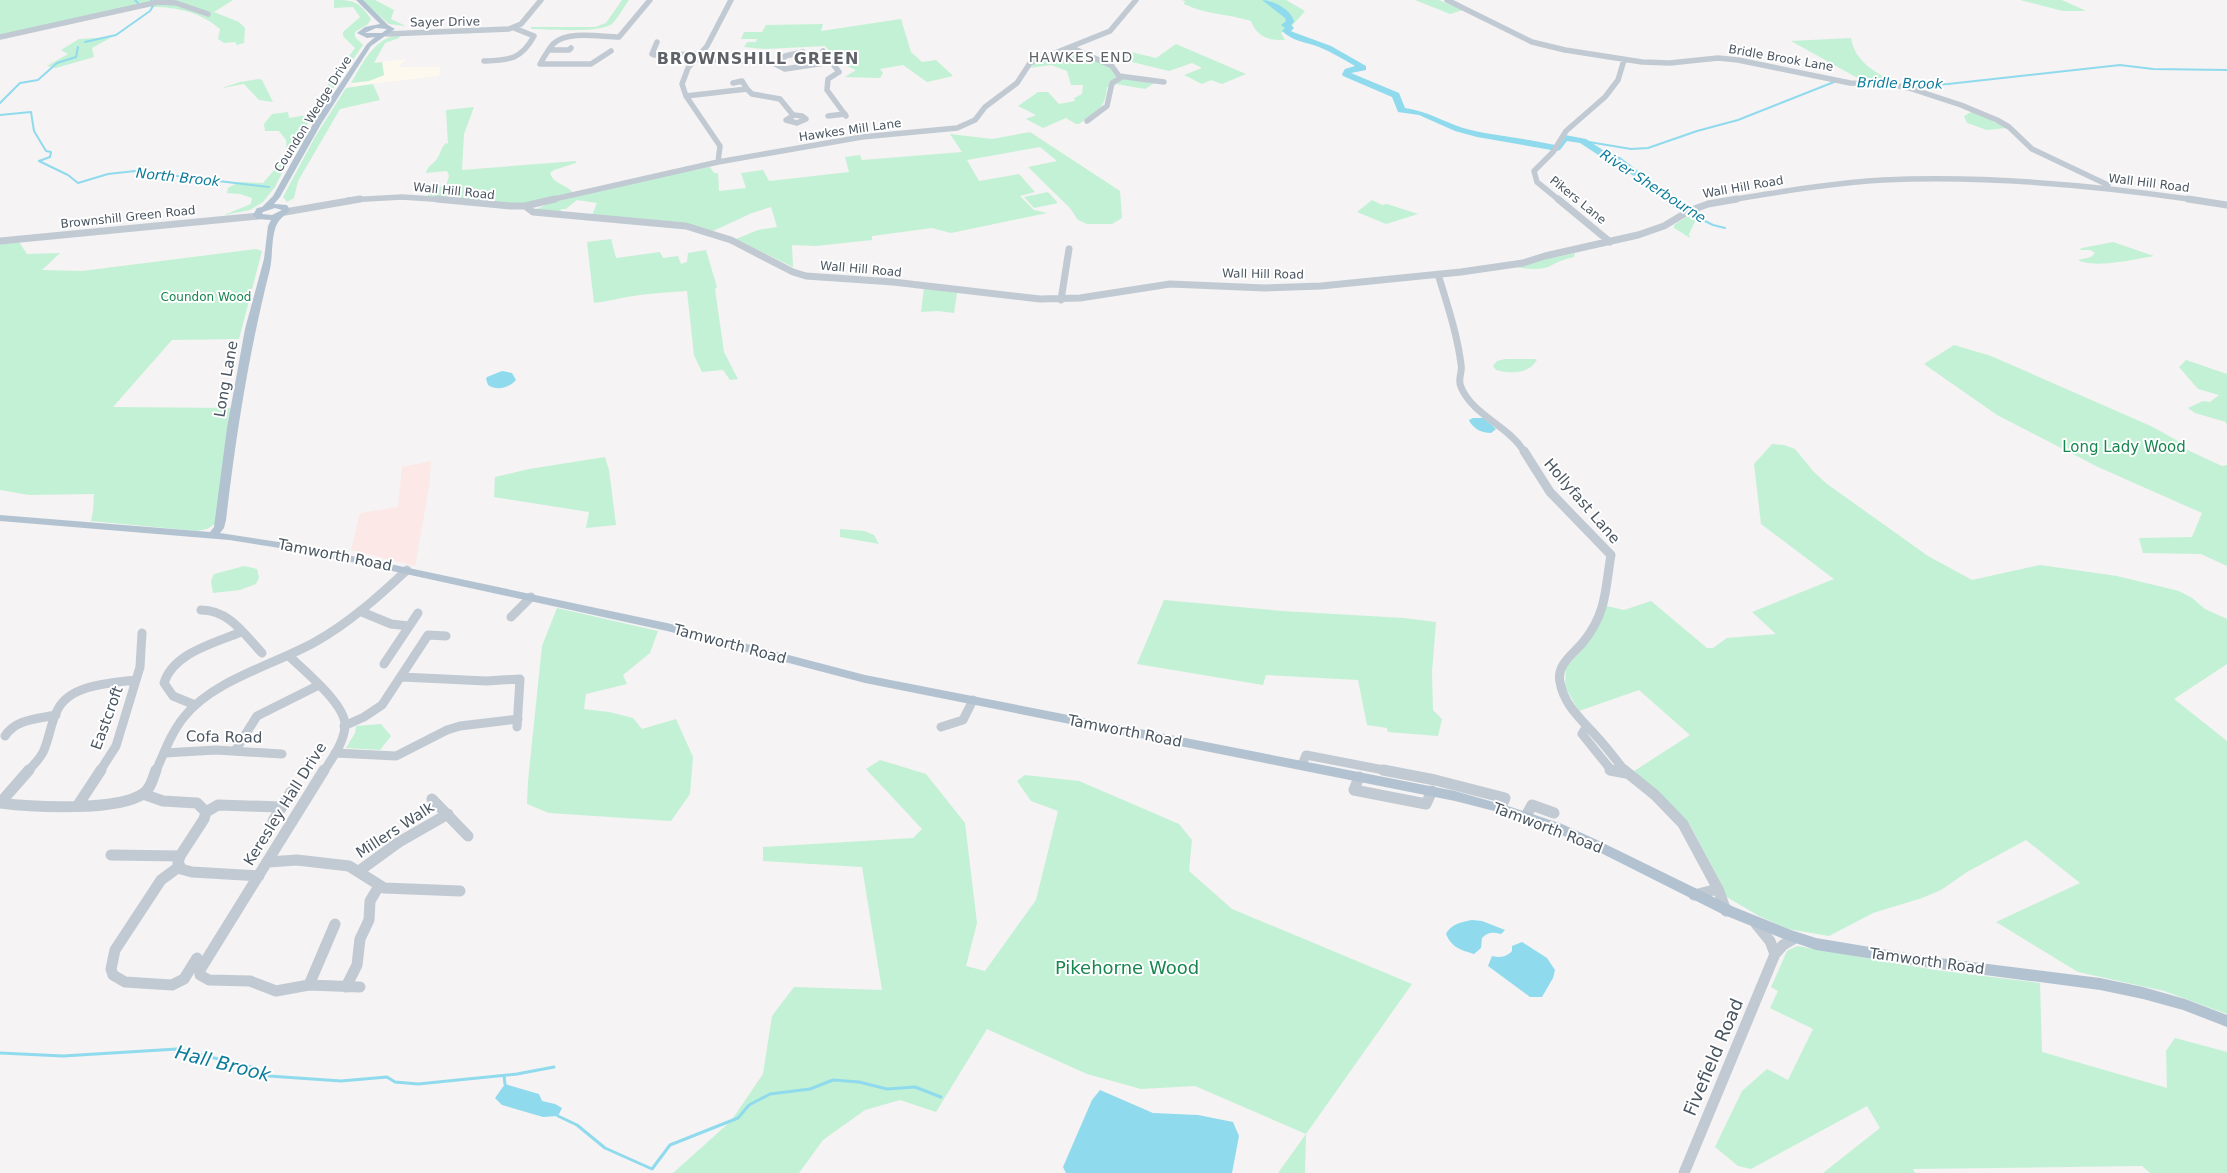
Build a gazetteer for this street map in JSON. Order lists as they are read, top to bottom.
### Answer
{
  "streets": {
    "main road": ["Coundon Wedge Drive", "Long Lane", "Tamworth Road"],
    "street": [
      "Sayer Drive",
      "Bridle Brook Lane",
      "Hawkes Mill Lane",
      "Wall Hill Road",
      "Pikers Lane",
      "Brownshill Green Road",
      "Hollyfast Lane",
      "Eastcroft",
      "Cofa Road",
      "Keresley Hall Drive",
      "Millers Walk",
      "Fivefield Road"
    ]
  },
  "crossings": [
    ["Sayer Drive", "Coundon Wedge Drive"],
    ["Bridle Brook Lane", "Wall Hill Road"],
    ["Bridle Brook Lane", "Pikers Lane"],
    ["Coundon Wedge Drive", "Brownshill Green Road"],
    ["Hawkes Mill Lane", "Wall Hill Road"],
    ["Wall Hill Road", "Pikers Lane"],
    ["Wall Hill Road", "Long Lane"],
    ["Wall Hill Road", "Hollyfast Lane"],
    ["Long Lane", "Tamworth Road"],
    ["Hollyfast Lane", "Tamworth Road"],
    ["Tamworth Road", "Fivefield Road"]
  ],
  "districts": ["HAWKES END", "BROWNSHILL GREEN"],
  "water": [
    "Bridle Brook",
    "North Brook",
    "River Sherbourne",
    "Hall Brook"
  ],
  "parks": ["Coundon Wood", "Long Lady Wood", "Pikehorne Wood"]
}
